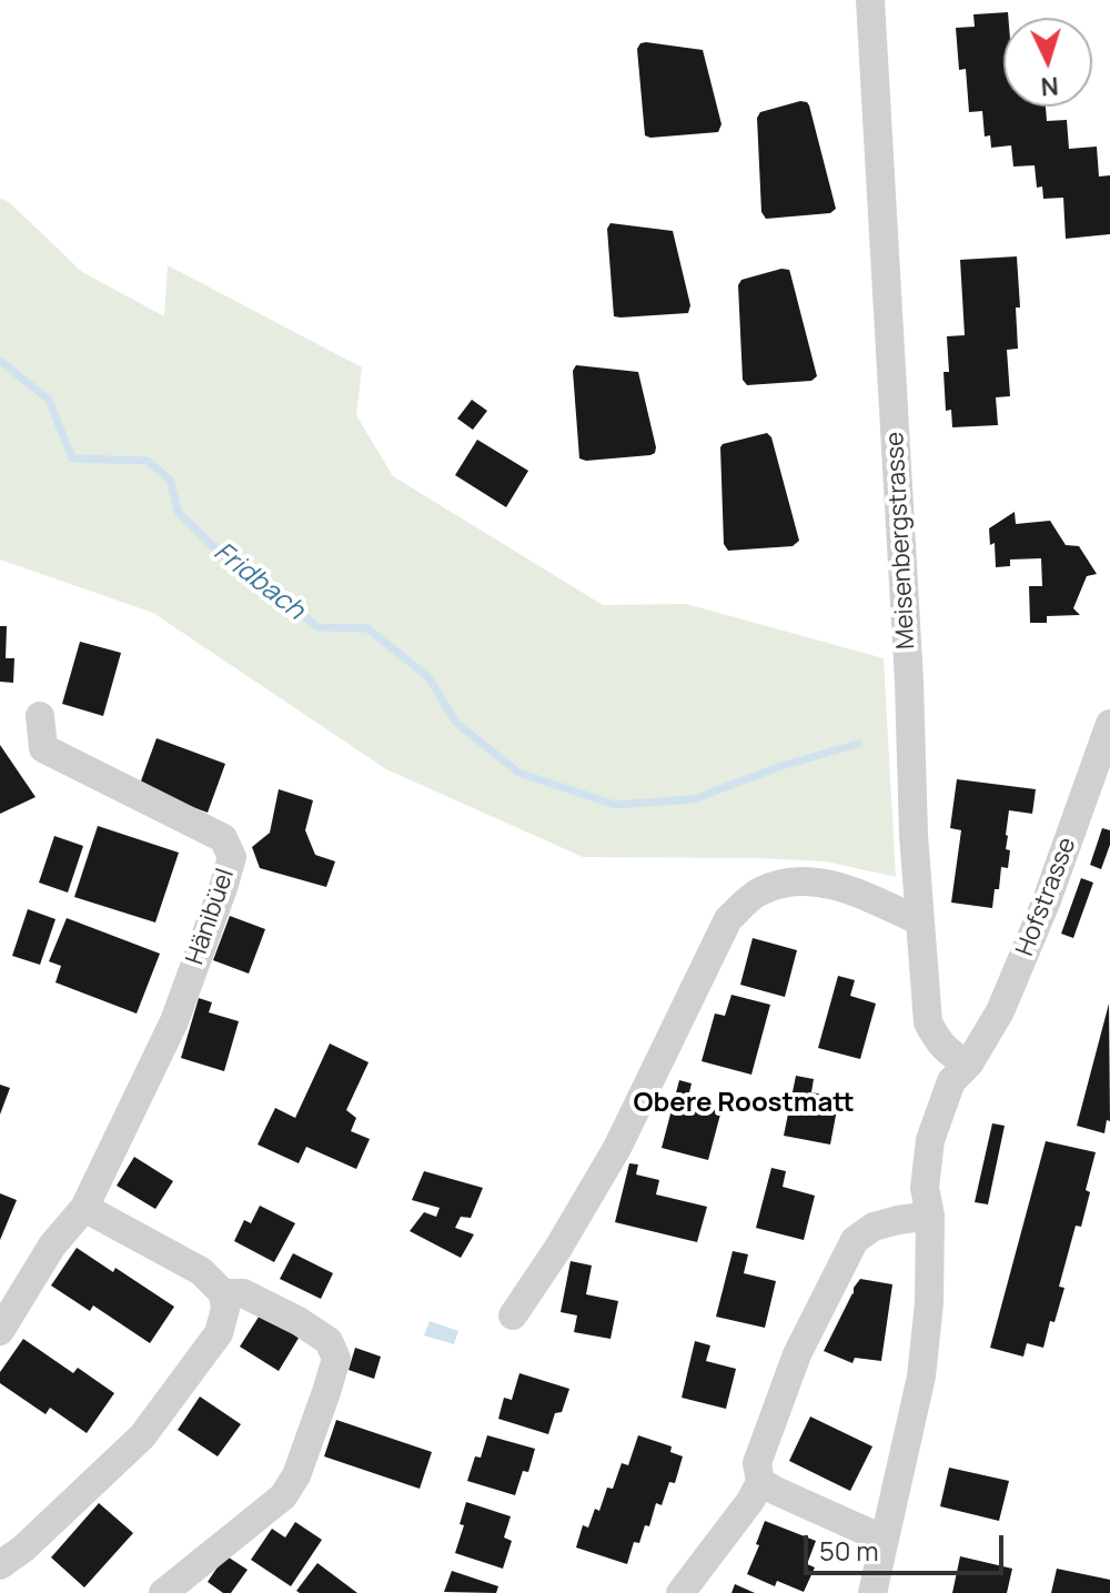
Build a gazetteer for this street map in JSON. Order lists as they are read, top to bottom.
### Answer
{
  "streets": {
    "street": ["Meisenbergstrasse", "Hofstrasse", "Hänibüel"]
  },
  "crossings": [
    ["Meisenbergstrasse", "Hofstrasse"]
  ],
  "districts": ["Obere Roostmatt"],
  "water": ["Fridbach"],
  "scale_bar": "50 m",
  "north": "bottom"
}
